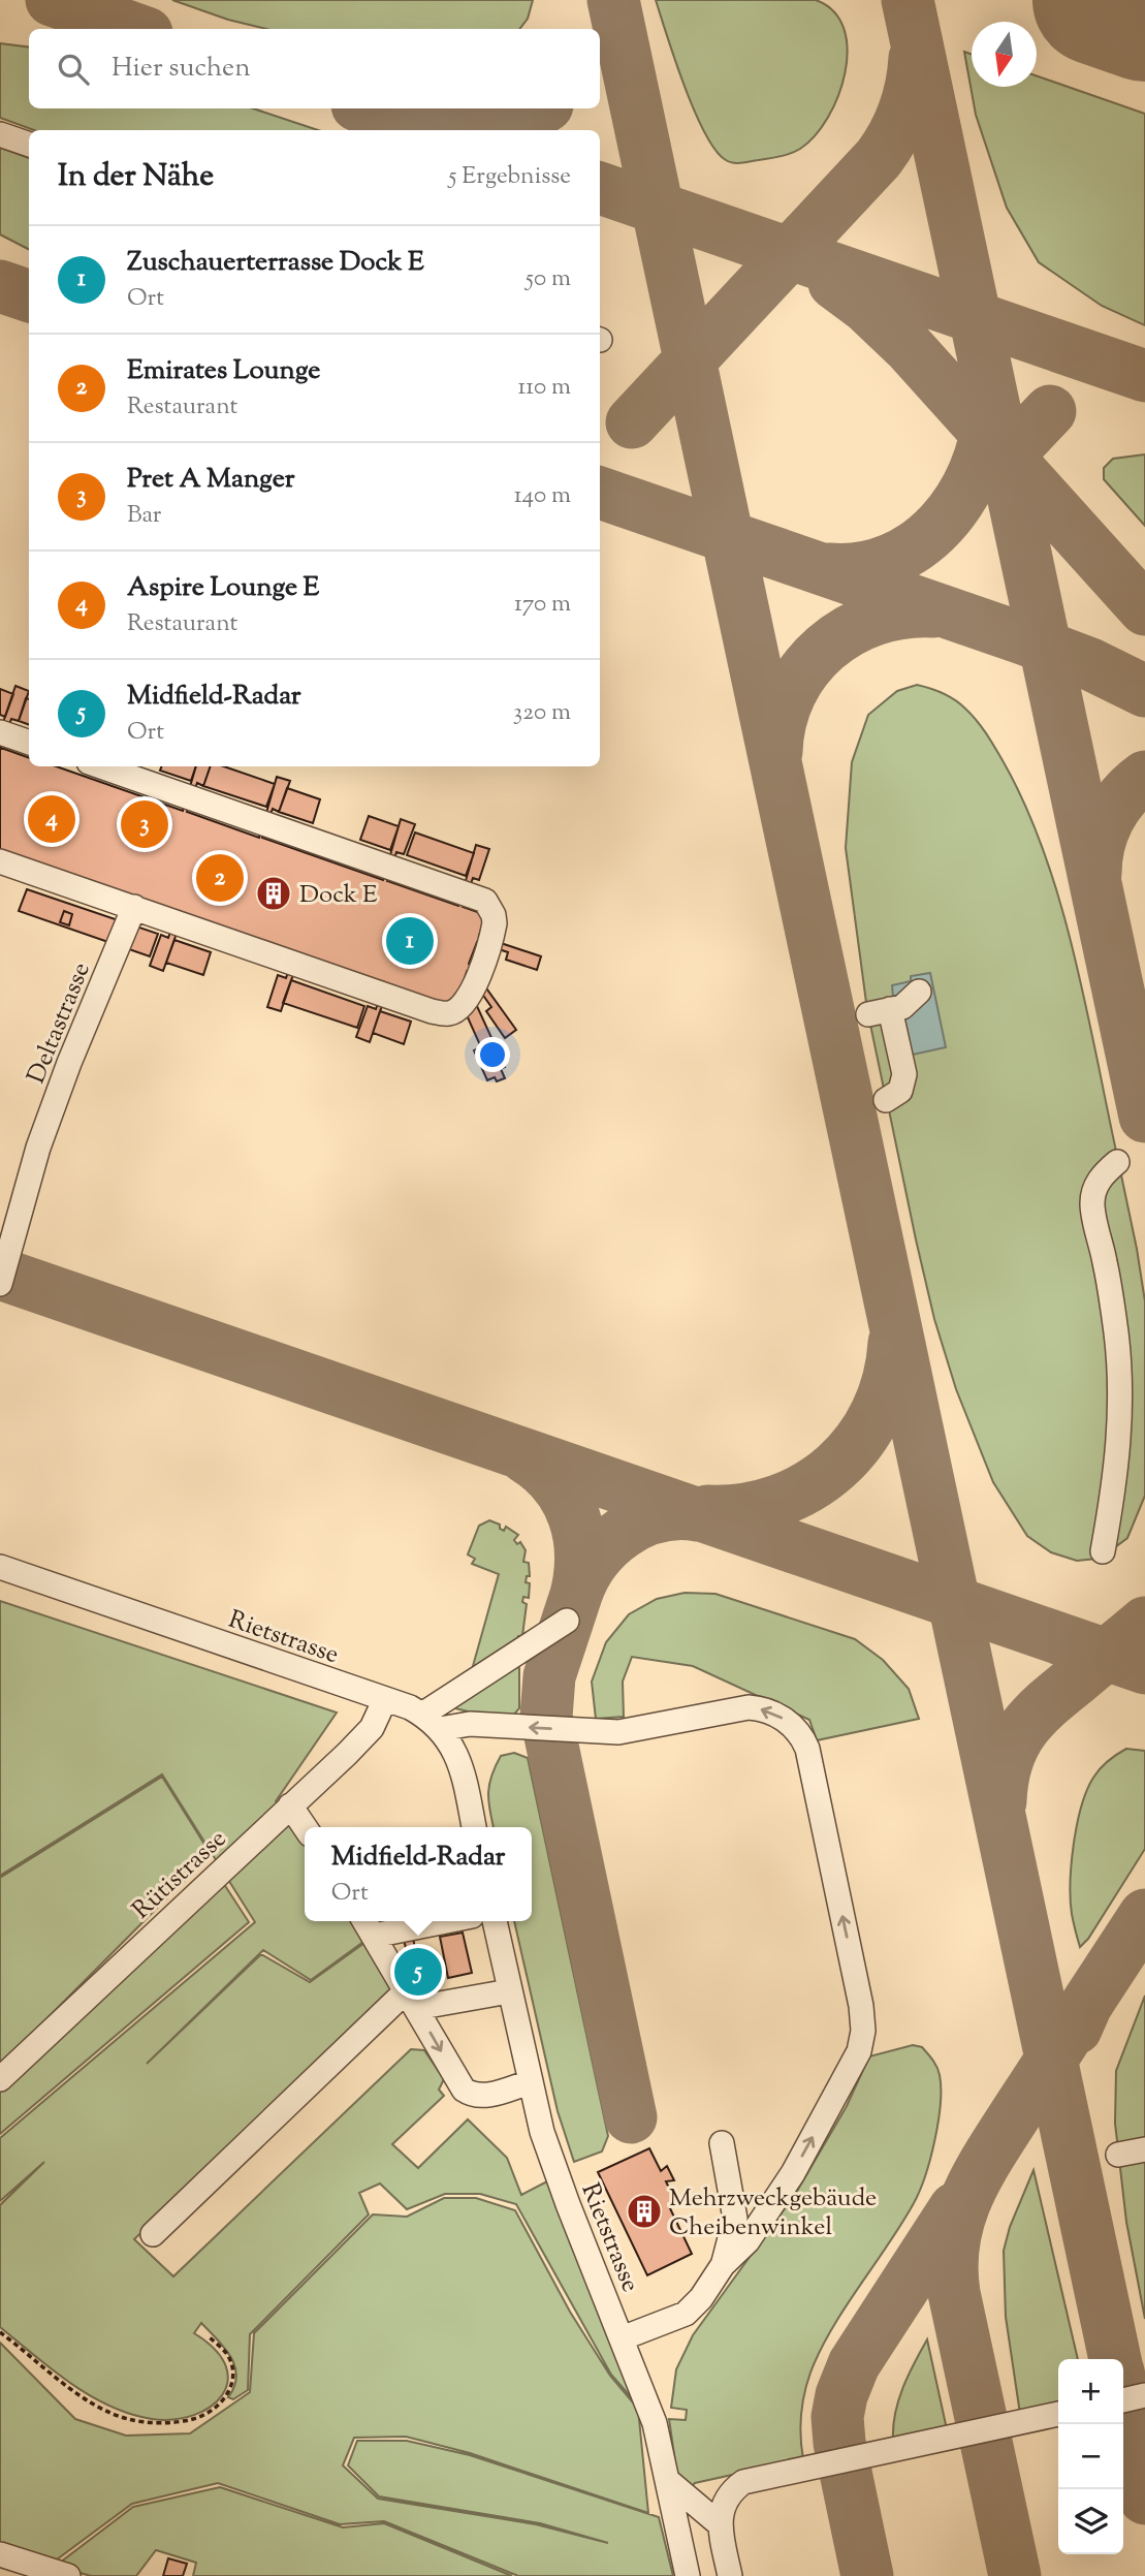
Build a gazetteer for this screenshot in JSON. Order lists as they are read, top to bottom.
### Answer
{
  "streets": {
    "lane": ["Deltastrasse", "Rietstrasse", "Rütistrasse"]
  },
  "crossings": [
    ["Rietstrasse", "Rütistrasse"]
  ],
  "places": {
    "building": ["Dock E", "Mehrzweckgebäude Cheibenwinkel"]
  },
  "north": "bottom",
  "page": {
    "search": "Hier suchen",
    "heading": ["In der Nähe", "5 Ergebnisse"],
    "list": [
      {
        "mark": "1",
        "name": "Zuschauerterrasse Dock E",
        "note": "Ort",
        "value": "50 m"
      },
      {
        "mark": "2",
        "name": "Emirates Lounge",
        "note": "Restaurant",
        "value": "110 m"
      },
      {
        "mark": "3",
        "name": "Pret A Manger",
        "note": "Bar",
        "value": "140 m"
      },
      {
        "mark": "4",
        "name": "Aspire Lounge E",
        "note": "Restaurant",
        "value": "170 m"
      },
      {
        "mark": "5",
        "name": "Midfield-Radar",
        "note": "Ort",
        "value": "320 m"
      }
    ],
    "pins": [
      "4",
      "3",
      "2",
      "1",
      "5"
    ],
    "popup": ["Midfield-Radar", "Ort"],
    "map_buttons": ["+", "−"]
  }
}
